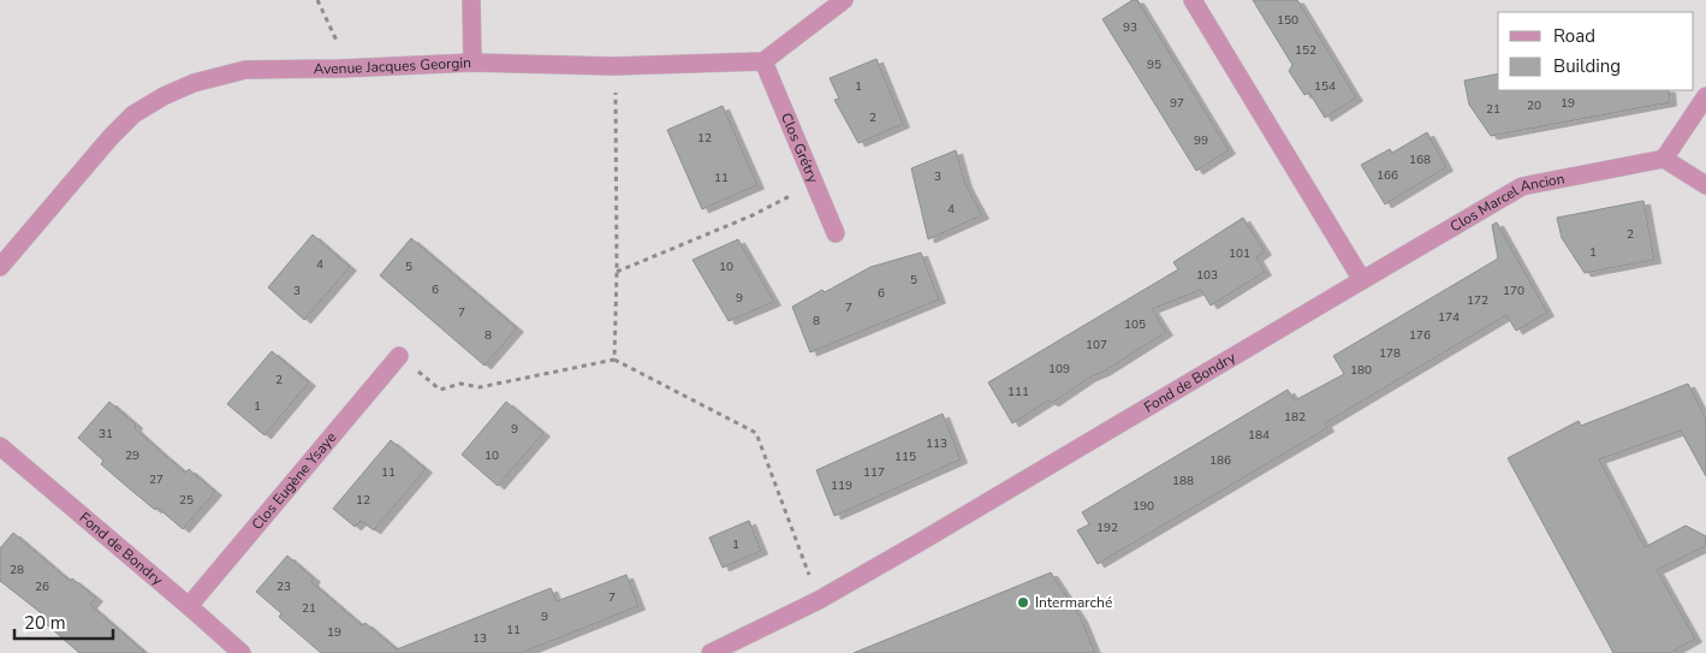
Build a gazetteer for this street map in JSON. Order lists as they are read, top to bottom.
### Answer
{
  "streets": {
    "street": [
      "Avenue Jacques Georgin",
      "Clos Grétry",
      "Clos Marcel Ancion",
      "Fond de Bondry",
      "Clos Eugène Ysaye"
    ]
  },
  "crossings": [
    ["Avenue Jacques Georgin", "Clos Grétry"],
    ["Clos Marcel Ancion", "Fond de Bondry"],
    ["Fond de Bondry", "Clos Eugène Ysaye"]
  ],
  "places": ["Intermarché"],
  "house_numbers": [
    "150",
    "93",
    "152",
    "95",
    "1",
    "154",
    "97",
    "19",
    "20",
    "21",
    "2",
    "12",
    "99",
    "168",
    "166",
    "3",
    "11",
    "4",
    "2",
    "1",
    "101",
    "4",
    "5",
    "10",
    "103",
    "5",
    "6",
    "3",
    "170",
    "6",
    "9",
    "172",
    "7",
    "7",
    "174",
    "8",
    "105",
    "8",
    "176",
    "107",
    "178",
    "109",
    "180",
    "2",
    "111",
    "1",
    "182",
    "9",
    "31",
    "184",
    "113",
    "29",
    "10",
    "115",
    "186",
    "11",
    "117",
    "27",
    "188",
    "119",
    "25",
    "12",
    "190",
    "192",
    "1",
    "28",
    "26",
    "23",
    "7",
    "21",
    "9",
    "11",
    "19",
    "13"
  ],
  "legend": ["Road", "Building"],
  "scale_bar": "20 m"
}
